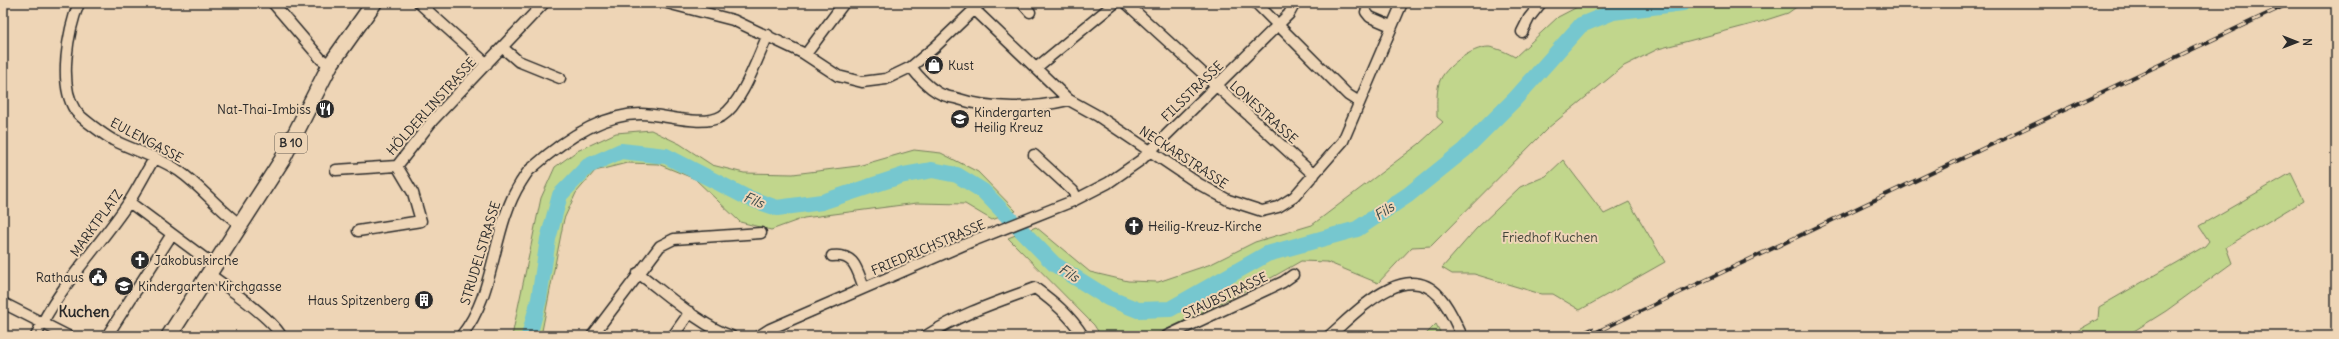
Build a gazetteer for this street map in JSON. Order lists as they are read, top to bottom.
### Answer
{
  "streets": {
    "main road": ["B 10"],
    "street": [
      "FILSSTRASSE",
      "HÖLDERLINSTRASSE",
      "LONESTRASSE",
      "EULENGASSE",
      "NECKARSTRASSE",
      "MARKTPLATZ",
      "FRIEDRICHSTRASSE",
      "STRUDELSTRASSE",
      "STAUBSTRASSE"
    ]
  },
  "crossings": [
    ["FILSSTRASSE", "LONESTRASSE"],
    ["FILSSTRASSE", "NECKARSTRASSE"],
    ["FILSSTRASSE", "FRIEDRICHSTRASSE"],
    ["LONESTRASSE", "NECKARSTRASSE"],
    ["EULENGASSE", "B 10"],
    ["EULENGASSE", "MARKTPLATZ"]
  ],
  "districts": ["Kuchen"],
  "water": ["Fils"],
  "parks": ["Friedhof Kuchen"],
  "places": {
    "shop": ["Kust"],
    "restaurant": ["Nat-Thai-Imbiss"],
    "school or university": ["Kindergarten Heilig Kreuz", "Kindergarten Kirchgasse"],
    "church": ["Heilig-Kreuz-Kirche", "Jakobuskirche"],
    "public building": ["Rathaus"],
    "building": ["Haus Spitzenberg"]
  },
  "north": "right"
}
